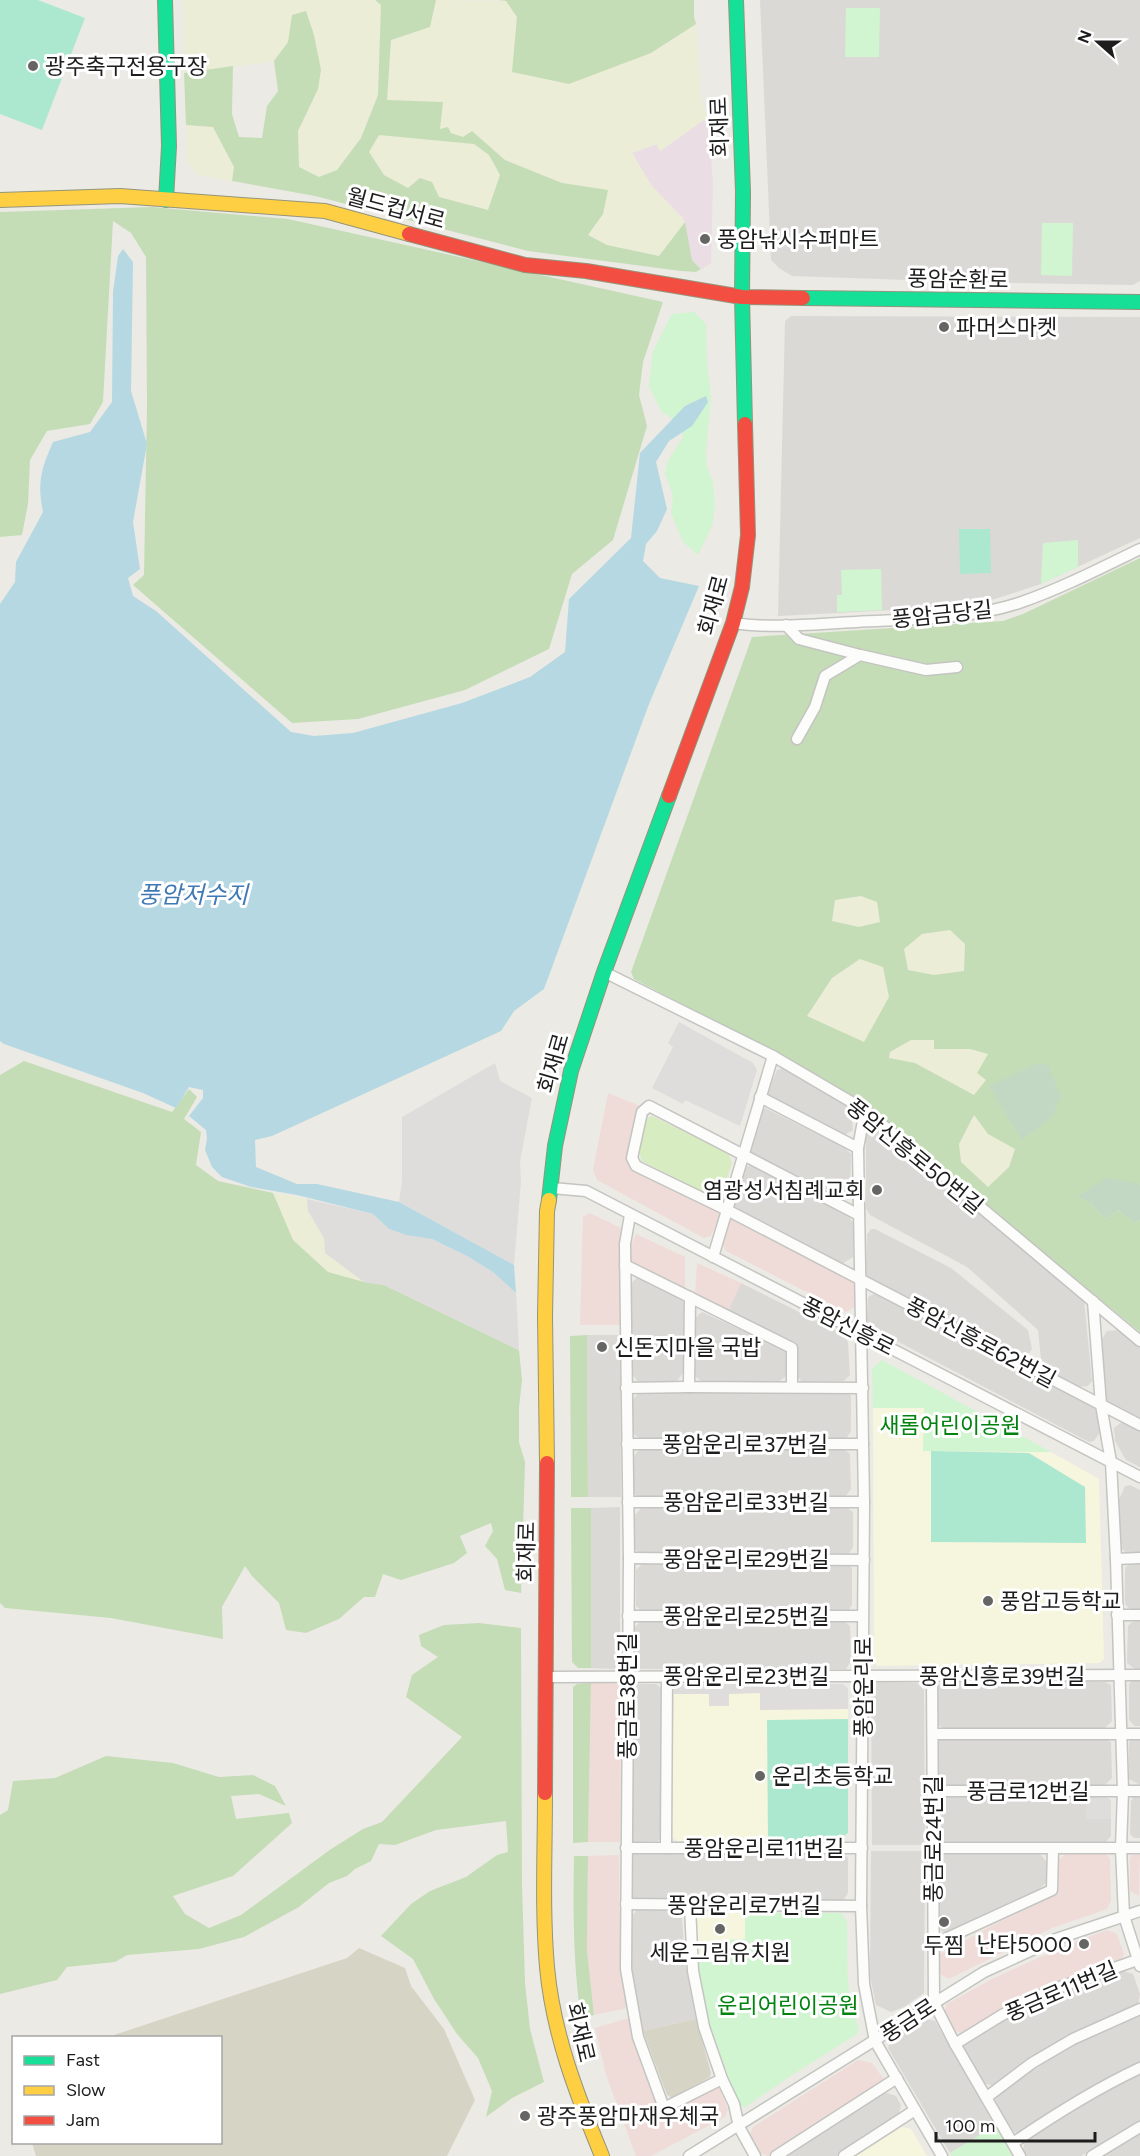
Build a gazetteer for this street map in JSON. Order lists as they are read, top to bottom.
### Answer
{
  "streets": {
    "main road": ["회재로", "월드컵서로", "풍암순환로"],
    "street": [
      "풍암금당길",
      "풍암신흥로50번길",
      "풍암신흥로",
      "풍암신흥로62번길",
      "풍암운리로37번길",
      "풍암운리로33번길",
      "풍암운리로29번길",
      "풍암운리로25번길",
      "풍암운리로23번길",
      "풍암신흥로39번길",
      "풍암운리로",
      "풍금로38번길",
      "풍금로12번길",
      "풍금로24번길",
      "풍암운리로11번길",
      "풍암운리로7번길",
      "풍금로11번길",
      "풍금로"
    ]
  },
  "crossings": [
    ["회재로", "월드컵서로"],
    ["회재로", "풍암금당길"],
    ["회재로", "풍암신흥로50번길"],
    ["회재로", "풍암신흥로"],
    ["회재로", "풍암운리로23번길"],
    ["월드컵서로", "풍암순환로"],
    ["풍암신흥로50번길", "풍암운리로"],
    ["풍암신흥로", "풍암운리로"],
    ["풍암신흥로", "풍금로38번길"],
    ["풍암신흥로", "풍금로12번길"],
    ["풍암신흥로62번길", "풍암운리로"],
    ["풍암운리로37번길", "풍암운리로"],
    ["풍암운리로37번길", "풍금로38번길"],
    ["풍암운리로33번길", "풍암운리로"],
    ["풍암운리로33번길", "풍금로38번길"],
    ["풍암운리로29번길", "풍암운리로"],
    ["풍암운리로29번길", "풍금로38번길"],
    ["풍암운리로25번길", "풍암운리로"],
    ["풍암운리로25번길", "풍금로38번길"],
    ["풍암운리로23번길", "풍암신흥로39번길"],
    ["풍암운리로23번길", "풍암운리로"],
    ["풍암운리로23번길", "풍금로38번길"],
    ["풍암운리로23번길", "풍암운리로11번길"],
    ["풍암신흥로39번길", "풍암운리로"],
    ["풍암신흥로39번길", "풍금로12번길"],
    ["풍암신흥로39번길", "풍금로24번길"],
    ["풍암운리로", "풍암운리로11번길"],
    ["풍암운리로", "풍암운리로7번길"],
    ["풍암운리로", "풍금로"],
    ["풍금로38번길", "풍암운리로11번길"],
    ["풍금로38번길", "풍암운리로7번길"],
    ["풍금로12번길", "풍금로24번길"],
    ["풍금로12번길", "풍금로11번길"],
    ["풍금로12번길", "풍금로"],
    ["풍금로24번길", "풍금로"],
    ["풍금로11번길", "풍금로"]
  ],
  "water": ["풍암저수지"],
  "parks": ["새롬어린이공원", "운리어린이공원"],
  "places": [
    "광주축구전용구장",
    "풍암낚시수퍼마트",
    "파머스마켓",
    "염광성서침례교회",
    "신돈지마을 국밥",
    "풍암고등학교",
    "운리초등학교",
    "두찜",
    "세운그림유치원",
    "난타5000",
    "광주풍암마재우체국"
  ],
  "legend": ["Fast", "Slow", "Jam"],
  "scale_bar": "100 m",
  "north": "left"
}
